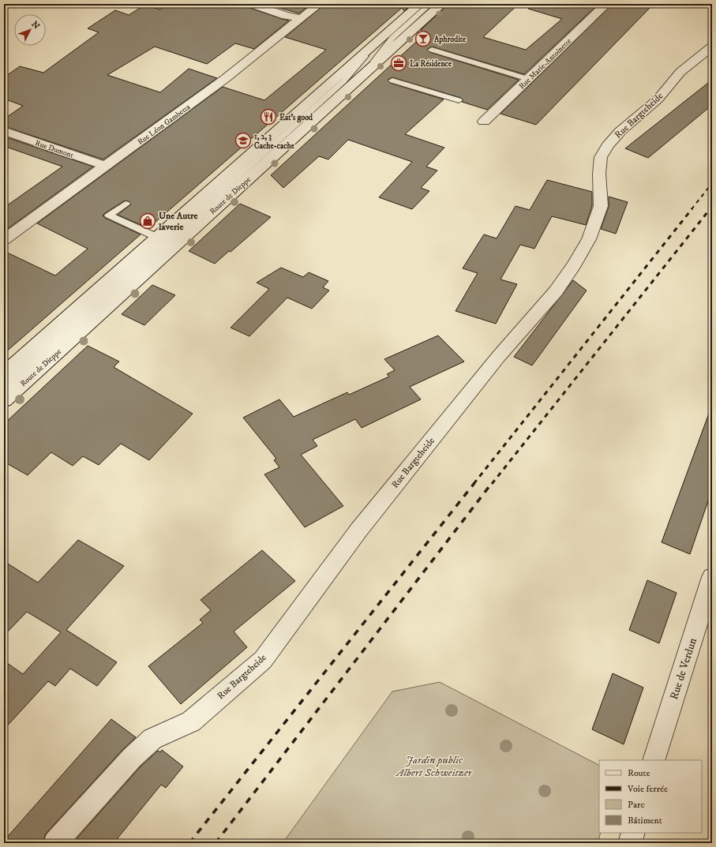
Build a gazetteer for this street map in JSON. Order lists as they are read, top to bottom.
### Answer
{
  "streets": {
    "street": [
      "Rue Marie-Antoinette",
      "Rue Bargteheide",
      "Rue Léon Gambetta",
      "Rue Dumont",
      "Route de Dieppe",
      "Rue de Verdun"
    ]
  },
  "crossings": [
    ["Rue Léon Gambetta", "Rue Dumont"]
  ],
  "parks": ["Jardin public Albert Schweitzer"],
  "places": {
    "bar": ["Aphrodite"],
    "office": ["La Résidence"],
    "restaurant": ["Eat's good"],
    "school or university": ["1, 2, 3 Cache-cache"],
    "shop": ["Une Autre laverie"]
  },
  "legend": [
    "Route",
    "Voie ferrée",
    "Parc",
    "Bâtiment"
  ],
  "north": "top right"
}
